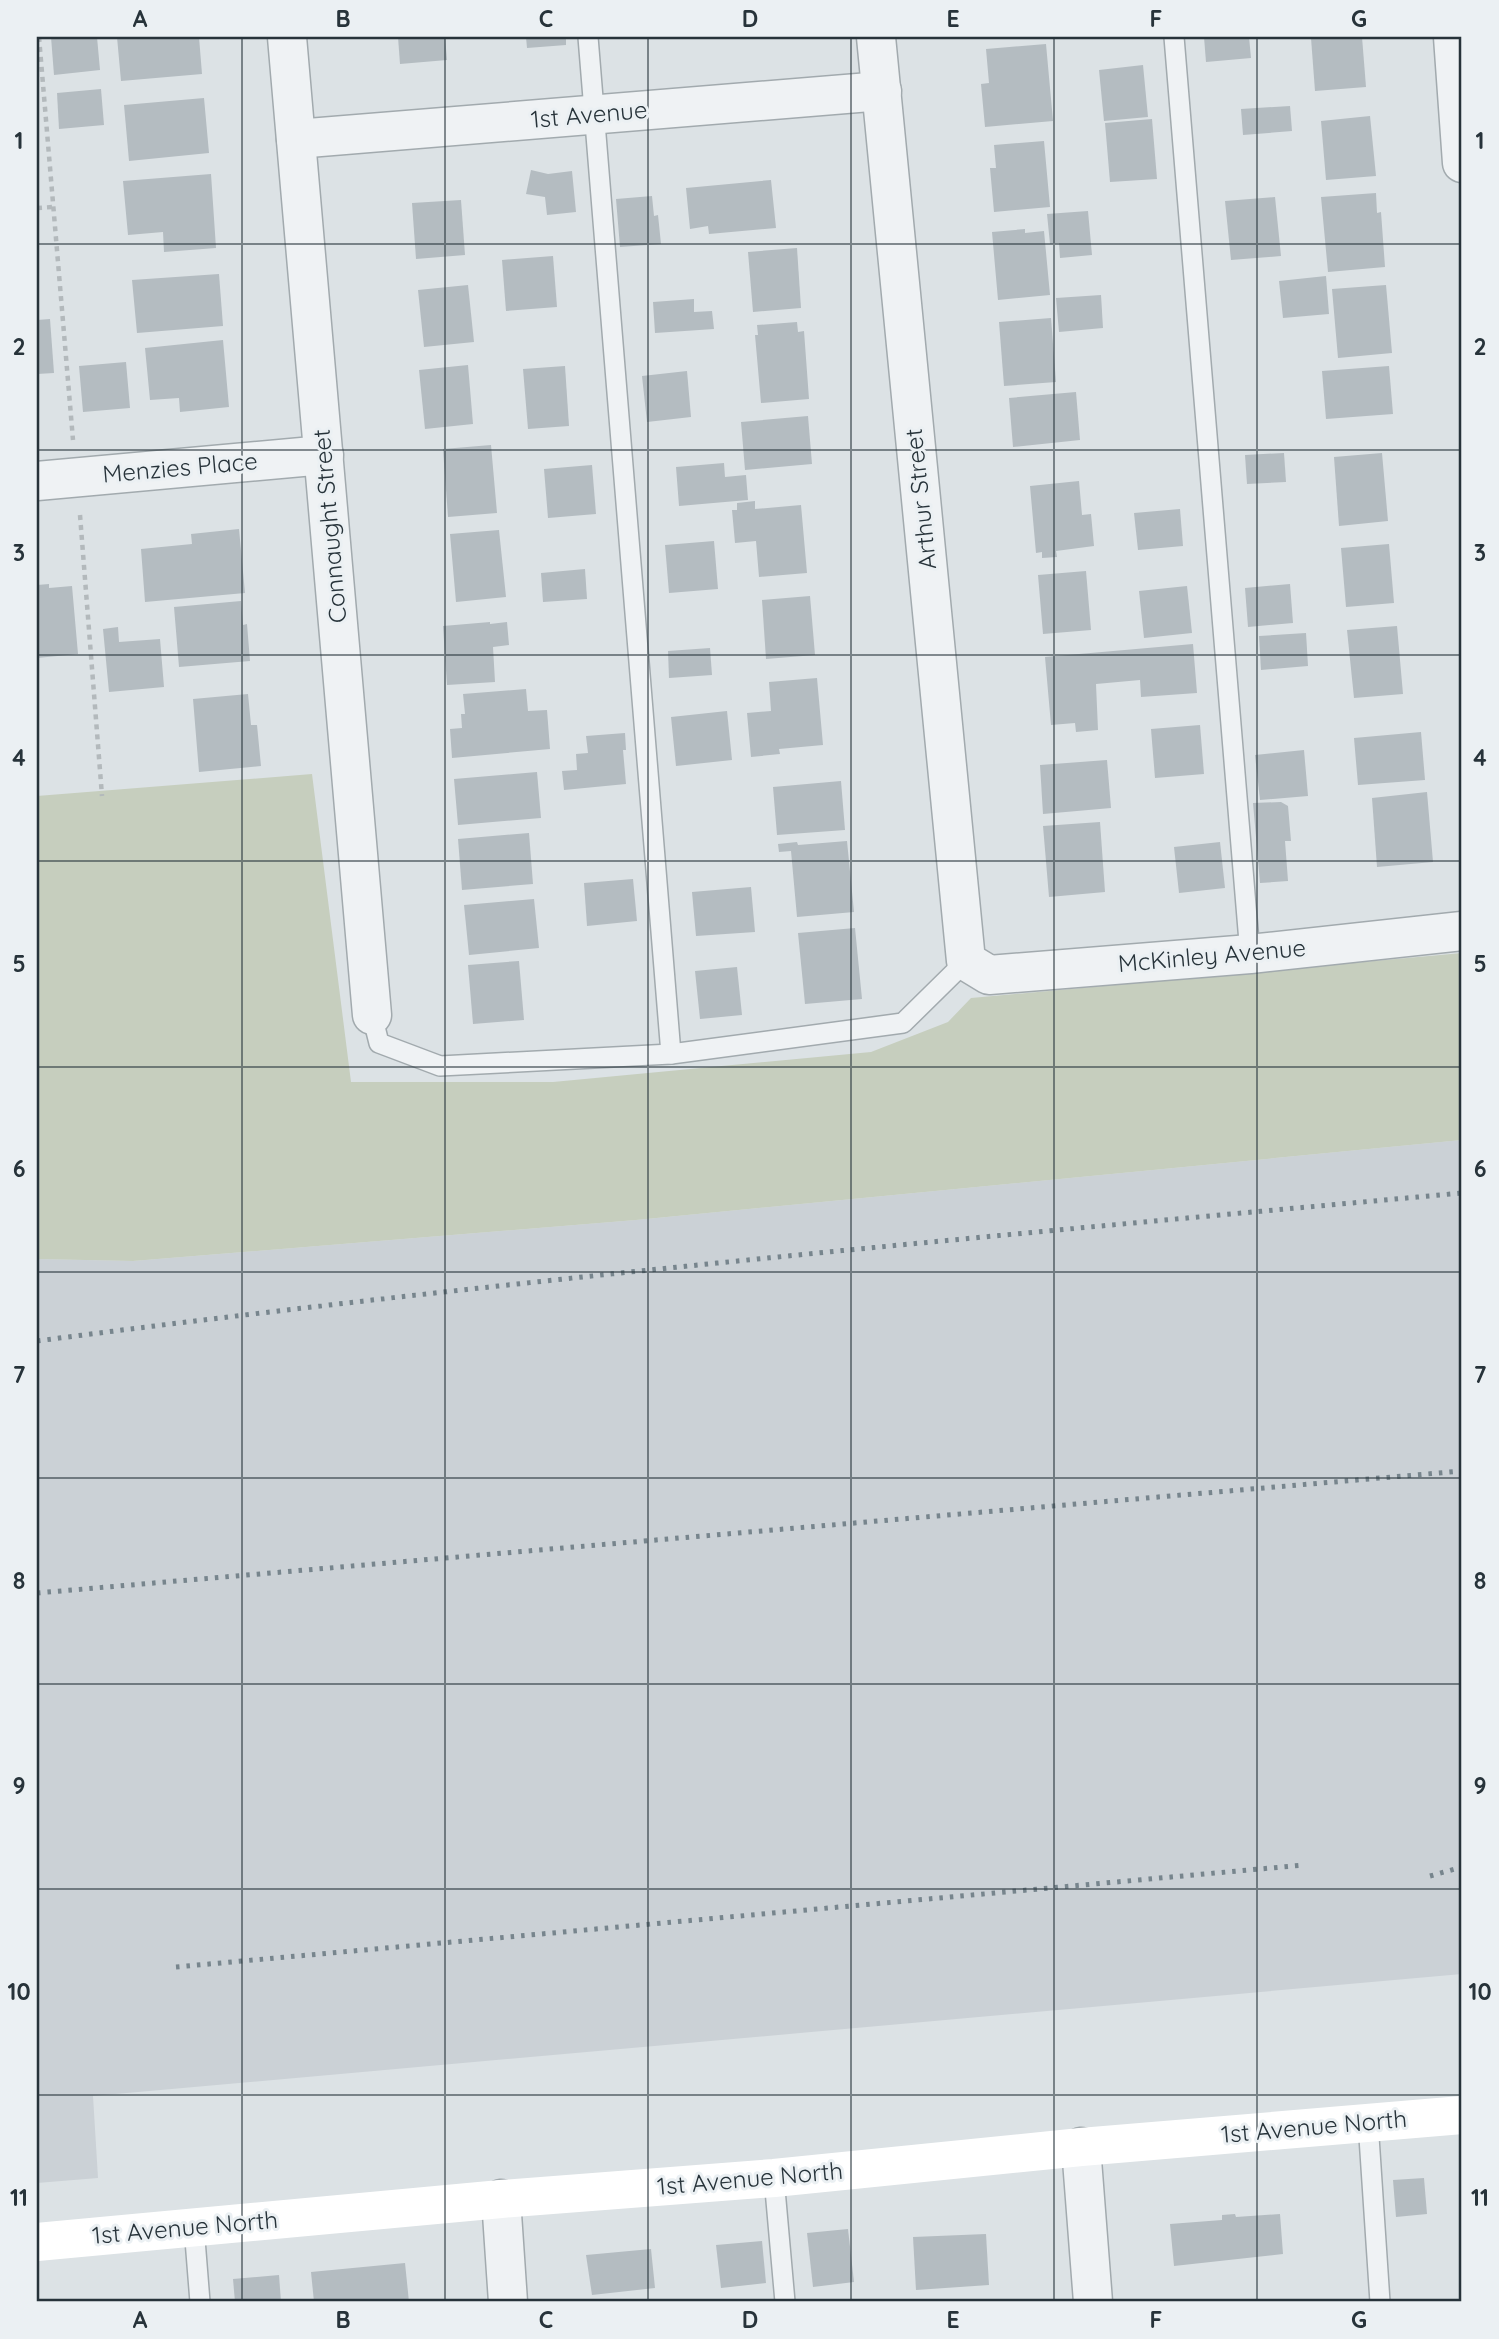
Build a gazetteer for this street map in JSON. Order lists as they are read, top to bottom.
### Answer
{
  "streets": {
    "main road": ["1st Avenue North"],
    "street": [
      "1st Avenue",
      "Menzies Place",
      "Arthur Street",
      "Connaught Street",
      "McKinley Avenue"
    ]
  },
  "crossings": [
    ["1st Avenue", "Arthur Street"],
    ["1st Avenue", "Connaught Street"],
    ["Menzies Place", "Connaught Street"],
    ["Arthur Street", "McKinley Avenue"]
  ],
  "grid": {
    "columns": [
      "A",
      "B",
      "C",
      "D",
      "E",
      "F",
      "G"
    ],
    "rows": [
      "1",
      "2",
      "3",
      "4",
      "5",
      "6",
      "7",
      "8",
      "9",
      "10",
      "11"
    ]
  }
}
